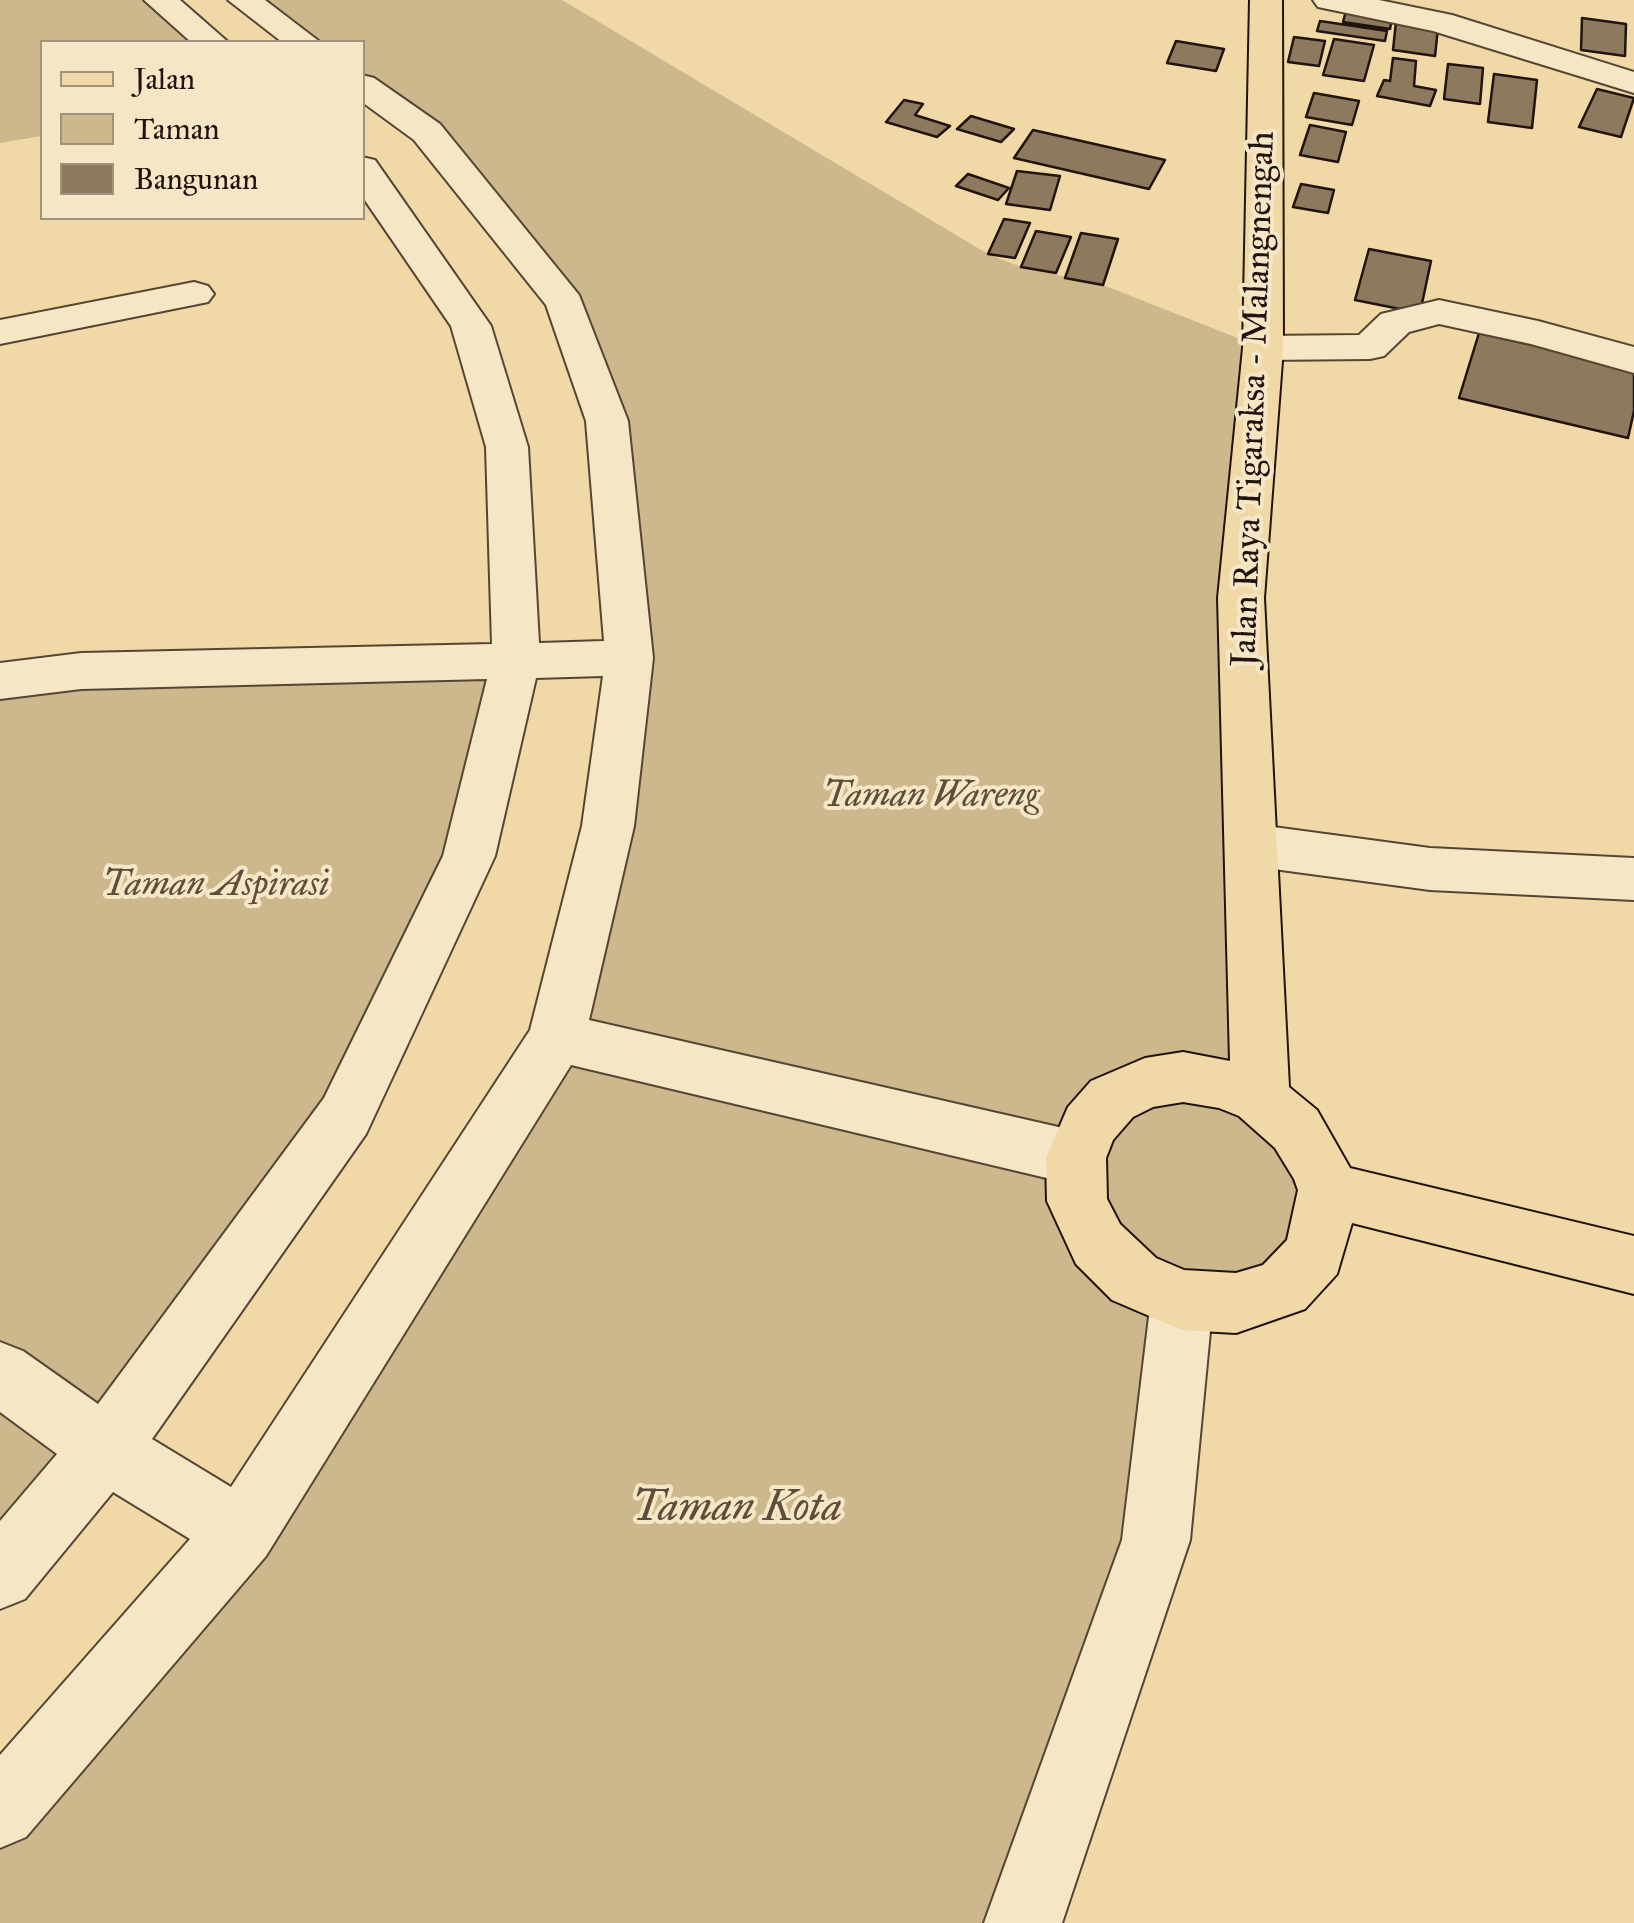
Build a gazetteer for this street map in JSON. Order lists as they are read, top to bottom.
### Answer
{
  "streets": {
    "main road": ["Jalan Raya Tigaraksa - Malangnengah"]
  },
  "parks": ["Taman Wareng", "Taman Aspirasi", "Taman Kota"],
  "legend": ["Jalan", "Taman", "Bangunan"]
}
